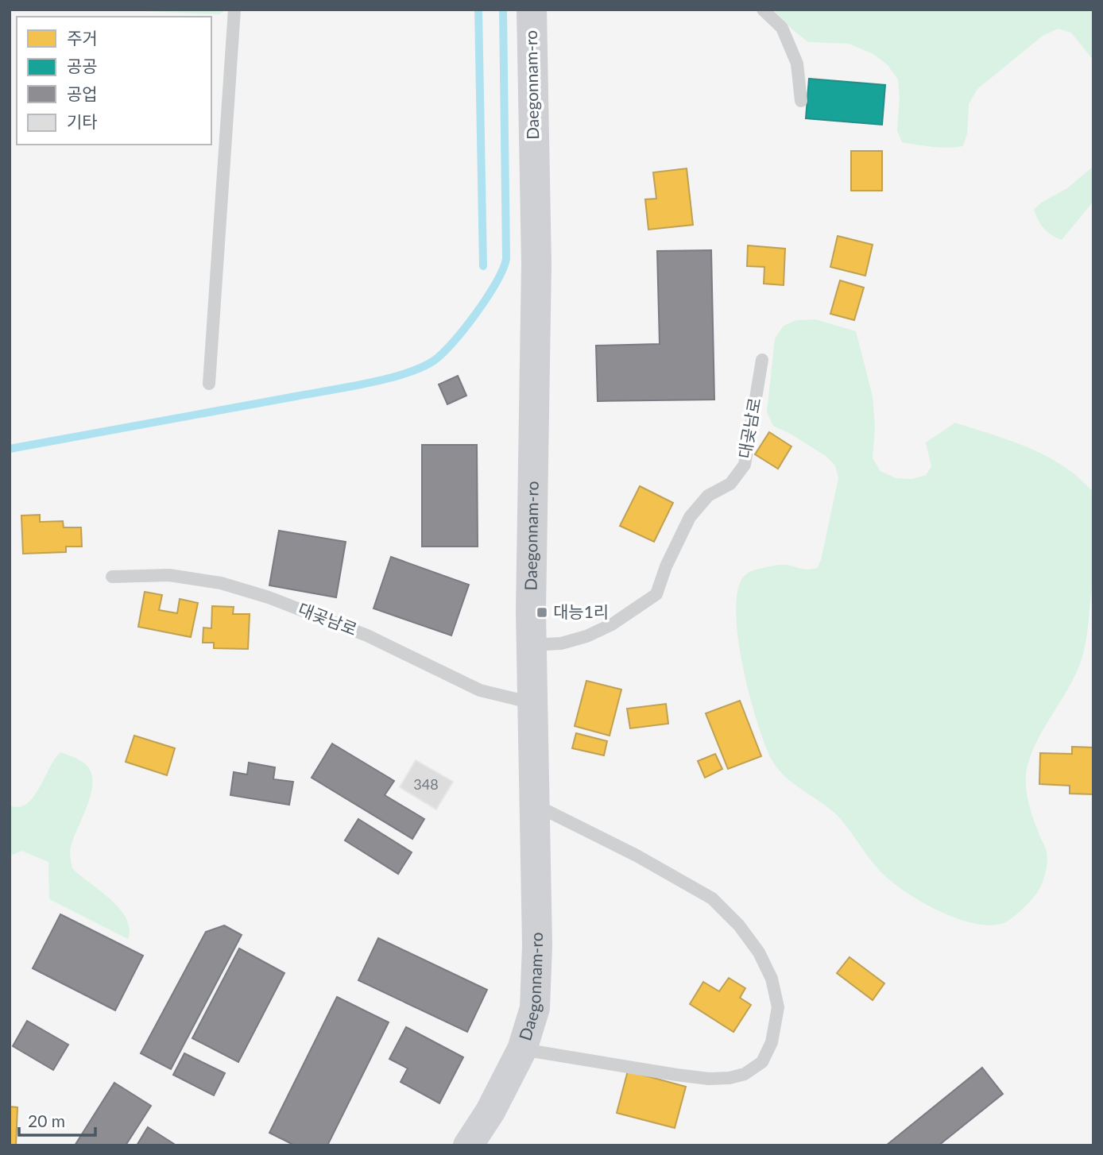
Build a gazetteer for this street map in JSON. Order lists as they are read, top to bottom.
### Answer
{
  "streets": {
    "street": ["Daegonnam-ro"],
    "lane": ["대곶남로"]
  },
  "crossings": [
    ["Daegonnam-ro", "대곶남로"]
  ],
  "places": {
    "transit": ["대능1리"]
  },
  "house_numbers": ["348"],
  "legend": [
    "주거",
    "공공",
    "공업",
    "기타"
  ],
  "scale_bar": "20 m"
}
